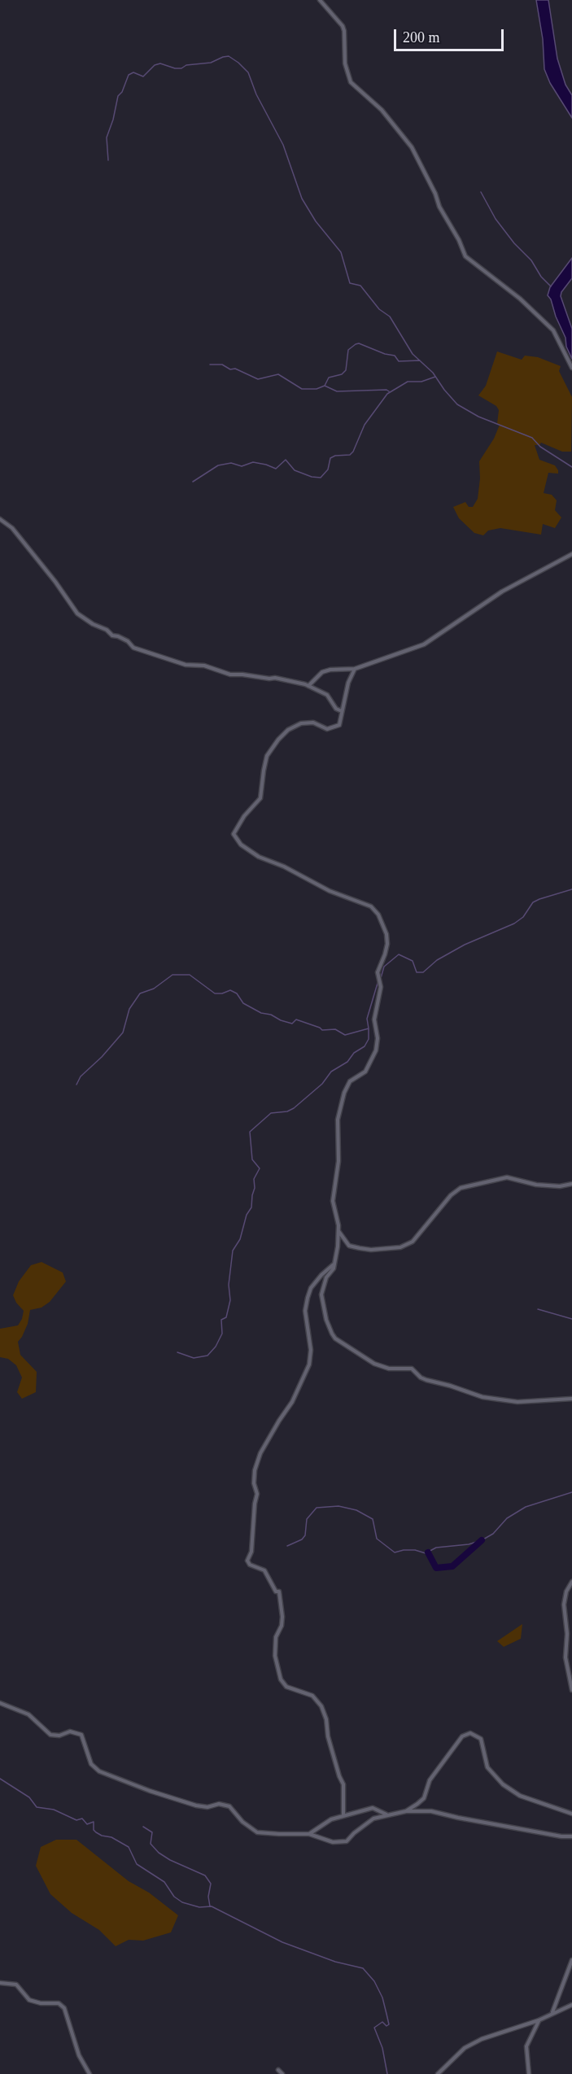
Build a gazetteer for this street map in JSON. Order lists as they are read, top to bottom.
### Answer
{
  "scale_bar": "200 m"
}
